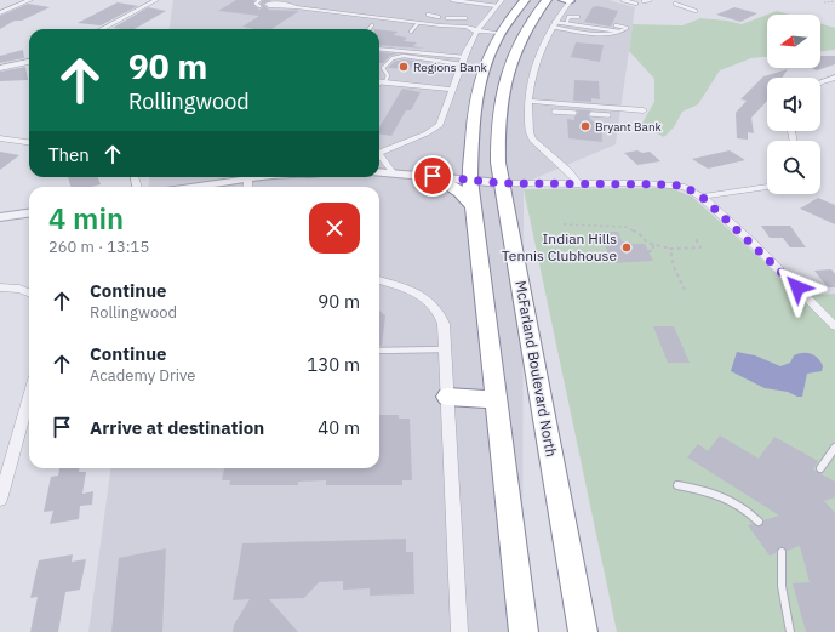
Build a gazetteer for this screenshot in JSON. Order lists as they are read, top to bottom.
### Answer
{
  "streets": {
    "highway": ["McFarland Boulevard North"]
  },
  "places": ["Regions Bank", "Bryant Bank", "Indian Hills Tennis Clubhouse"],
  "north": "left",
  "page": {
    "turn": ["90 m", "Rollingwood"],
    "then": "Then",
    "heading": ["4 min", "260 m · 13:15"],
    "list": [
      {
        "name": "Continue",
        "note": "Rollingwood",
        "value": "90 m"
      },
      {
        "name": "Continue",
        "note": "Academy Drive",
        "value": "130 m"
      },
      {
        "name": "Arrive at destination",
        "value": "40 m"
      }
    ]
  }
}
